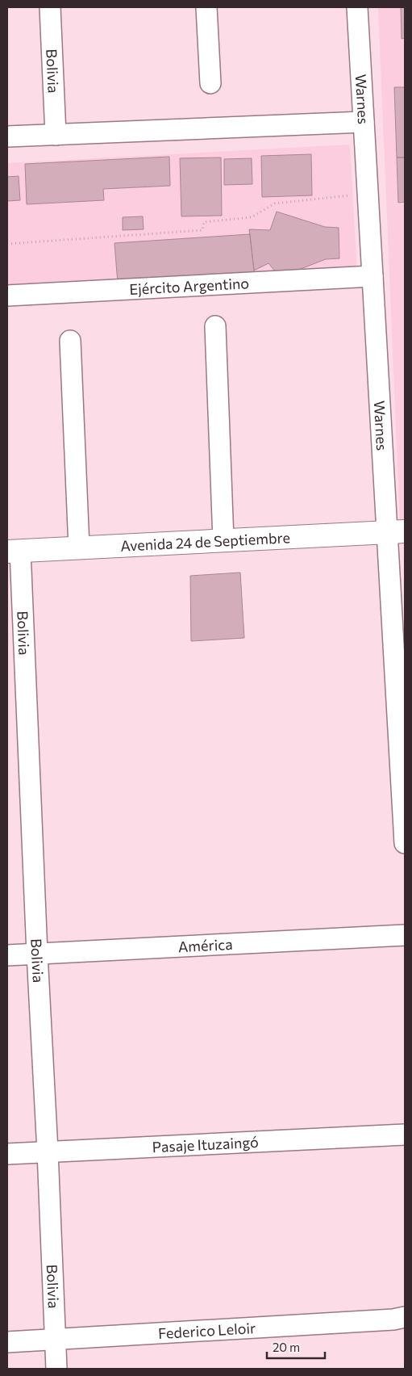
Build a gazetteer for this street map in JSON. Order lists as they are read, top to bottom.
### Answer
{
  "streets": {
    "main road": ["Avenida 24 de Septiembre"],
    "street": [
      "Bolivia",
      "Warnes",
      "Ejército Argentino",
      "América",
      "Pasaje Ituzaingó",
      "Federico Leloir"
    ]
  },
  "crossings": [
    ["Bolivia", "Avenida 24 de Septiembre"],
    ["Bolivia", "América"],
    ["Bolivia", "Pasaje Ituzaingó"],
    ["Bolivia", "Federico Leloir"],
    ["Warnes", "Ejército Argentino"],
    ["Warnes", "Avenida 24 de Septiembre"]
  ],
  "scale_bar": "20 m"
}
